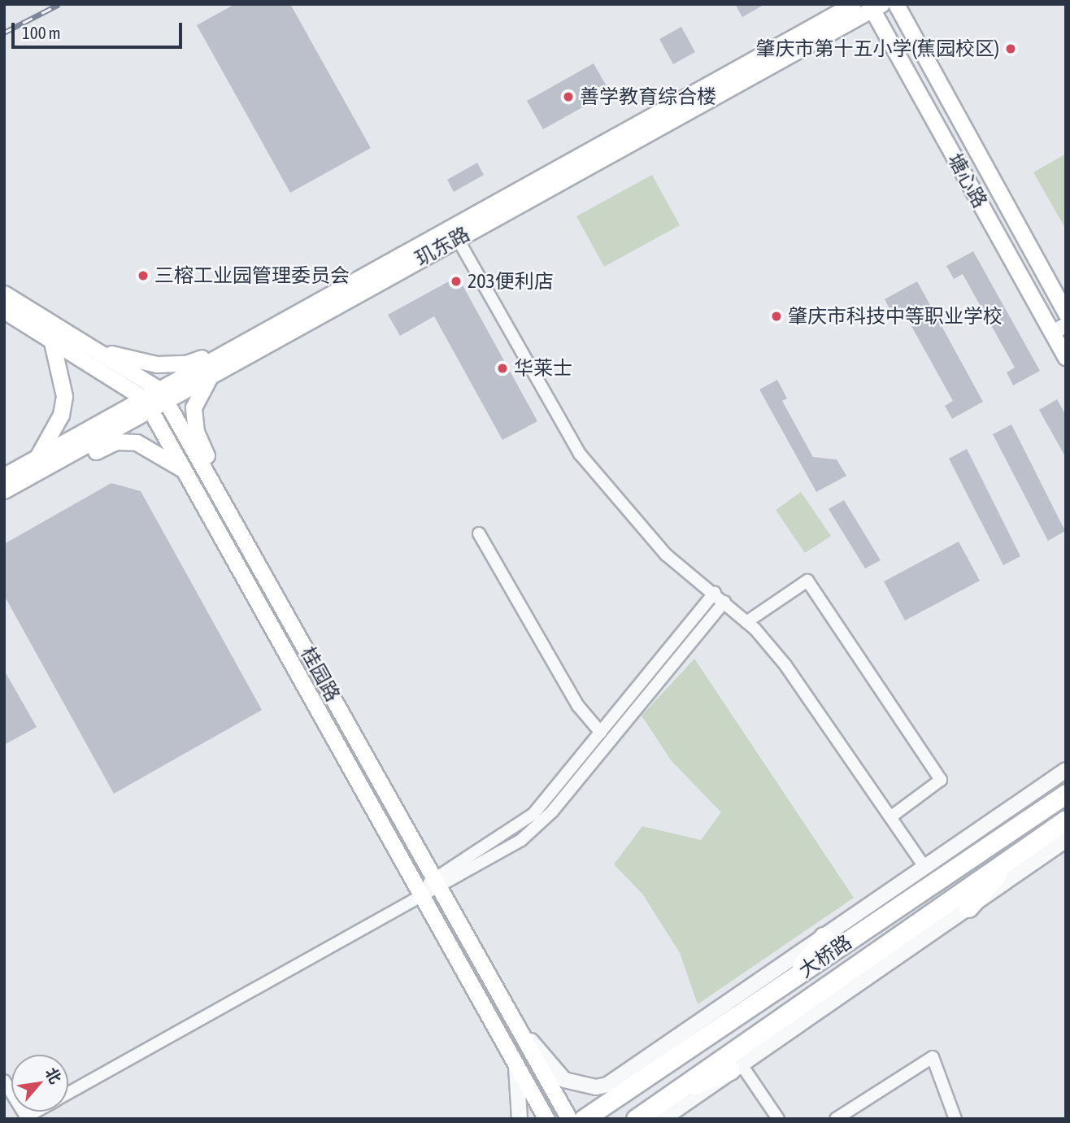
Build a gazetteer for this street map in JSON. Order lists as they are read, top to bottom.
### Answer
{
  "streets": {
    "main road": [
      "塘心路",
      "玑东路",
      "桂园路",
      "大桥路"
    ]
  },
  "crossings": [
    ["塘心路", "玑东路"],
    ["玑东路", "桂园路"]
  ],
  "places": [
    "肇庆市第十五小学(蕉园校区)",
    "善学教育综合楼",
    "三榕工业园管理委员会",
    "203便利店",
    "肇庆市科技中等职业学校",
    "华莱士"
  ],
  "scale_bar": "100 m",
  "north": "top right"
}
